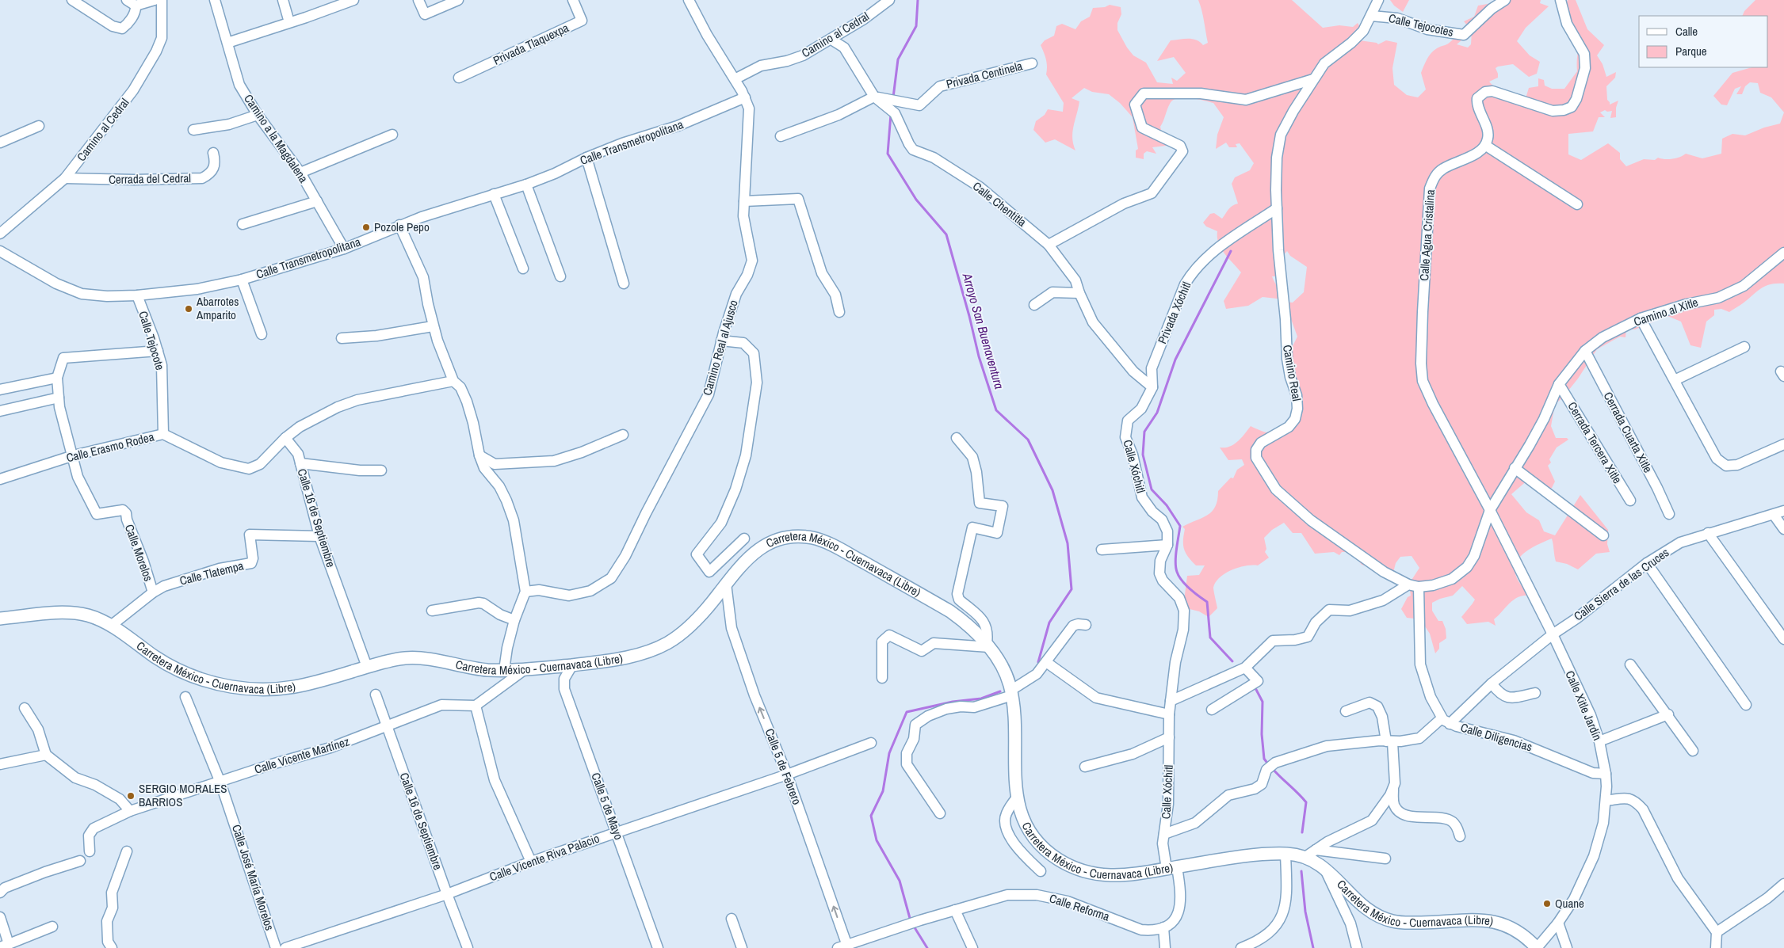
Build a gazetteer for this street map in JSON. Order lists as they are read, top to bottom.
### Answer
{
  "streets": {
    "main road": ["Carretera México - Cuernavaca (Libre)"],
    "street": [
      "Calle Tejocotes",
      "Camino al Cedral",
      "Privada Tlaquexpa",
      "Privada Centinela",
      "Camino a la Magdalena",
      "Calle Transmetropolitana",
      "Cerrada del Cedral",
      "Calle Chentitla",
      "Calle Agua Cristalina",
      "Camino al Xitle",
      "Privada Xóchitl",
      "Calle Tejocote",
      "Camino Real al Ajusco",
      "Camino Real",
      "Cerrada Cuarta Xitle",
      "Cerrada Tercera Xitle",
      "Calle Erasmo Rodea",
      "Calle Xóchitl",
      "Calle 16 de Septiembre",
      "Calle Morelos",
      "Calle Tlatempa",
      "Calle Sierra de las Cruces",
      "Calle Xitle Jardín",
      "Calle Diligencias",
      "Calle Vicente Martínez",
      "Calle 5 de Febrero",
      "Calle 5 de Mayo",
      "Calle Vicente Riva Palacio",
      "Calle José María Morelos",
      "Calle Reforma"
    ]
  },
  "crossings": [
    ["Calle Tejocotes", "Camino Real"],
    ["Camino al Cedral", "Cerrada del Cedral"],
    ["Camino al Cedral", "Camino Real al Ajusco"],
    ["Privada Centinela", "Calle Chentitla"],
    ["Camino a la Magdalena", "Calle Transmetropolitana"],
    ["Calle Transmetropolitana", "Calle Tejocote"],
    ["Calle Transmetropolitana", "Camino Real al Ajusco"],
    ["Calle Chentitla", "Privada Xóchitl"],
    ["Calle Chentitla", "Calle Xóchitl"],
    ["Calle Agua Cristalina", "Camino al Xitle"],
    ["Calle Agua Cristalina", "Camino Real"],
    ["Calle Agua Cristalina", "Calle Xitle Jardín"],
    ["Camino al Xitle", "Camino Real"],
    ["Camino al Xitle", "Cerrada Cuarta Xitle"],
    ["Camino al Xitle", "Cerrada Tercera Xitle"],
    ["Camino al Xitle", "Calle Xitle Jardín"],
    ["Privada Xóchitl", "Camino Real"],
    ["Privada Xóchitl", "Calle Xóchitl"],
    ["Calle Tejocote", "Calle Erasmo Rodea"],
    ["Camino Real", "Calle Xitle Jardín"],
    ["Calle Erasmo Rodea", "Calle 16 de Septiembre"],
    ["Calle Erasmo Rodea", "Calle Morelos"],
    ["Calle Xóchitl", "Carretera México - Cuernavaca (Libre)"],
    ["Calle Xóchitl", "Calle Sierra de las Cruces"],
    ["Calle 16 de Septiembre", "Carretera México - Cuernavaca (Libre)"],
    ["Calle 16 de Septiembre", "Calle Tlatempa"],
    ["Calle 16 de Septiembre", "Calle Vicente Martínez"],
    ["Calle 16 de Septiembre", "Calle Vicente Riva Palacio"],
    ["Calle Morelos", "Calle Tlatempa"],
    ["Carretera México - Cuernavaca (Libre)", "Calle Tlatempa"],
    ["Carretera México - Cuernavaca (Libre)", "Calle Xitle Jardín"],
    ["Carretera México - Cuernavaca (Libre)", "Calle 5 de Febrero"],
    ["Carretera México - Cuernavaca (Libre)", "Calle 5 de Mayo"],
    ["Calle Sierra de las Cruces", "Calle Xitle Jardín"],
    ["Calle Sierra de las Cruces", "Calle Diligencias"],
    ["Calle Xitle Jardín", "Calle Diligencias"],
    ["Calle Vicente Martínez", "Calle José María Morelos"],
    ["Calle 5 de Febrero", "Calle Vicente Riva Palacio"],
    ["Calle 5 de Febrero", "Calle Reforma"],
    ["Calle 5 de Mayo", "Calle Vicente Riva Palacio"]
  ],
  "one_way": ["Calle 5 de Febrero"],
  "water": ["Arroyo San Buenaventura"],
  "places": [
    "Pozole Pepo",
    "Abarrotes Amparito",
    "SERGIO MORALES BARRIOS",
    "Quane"
  ],
  "legend": ["Calle", "Parque"]
}
